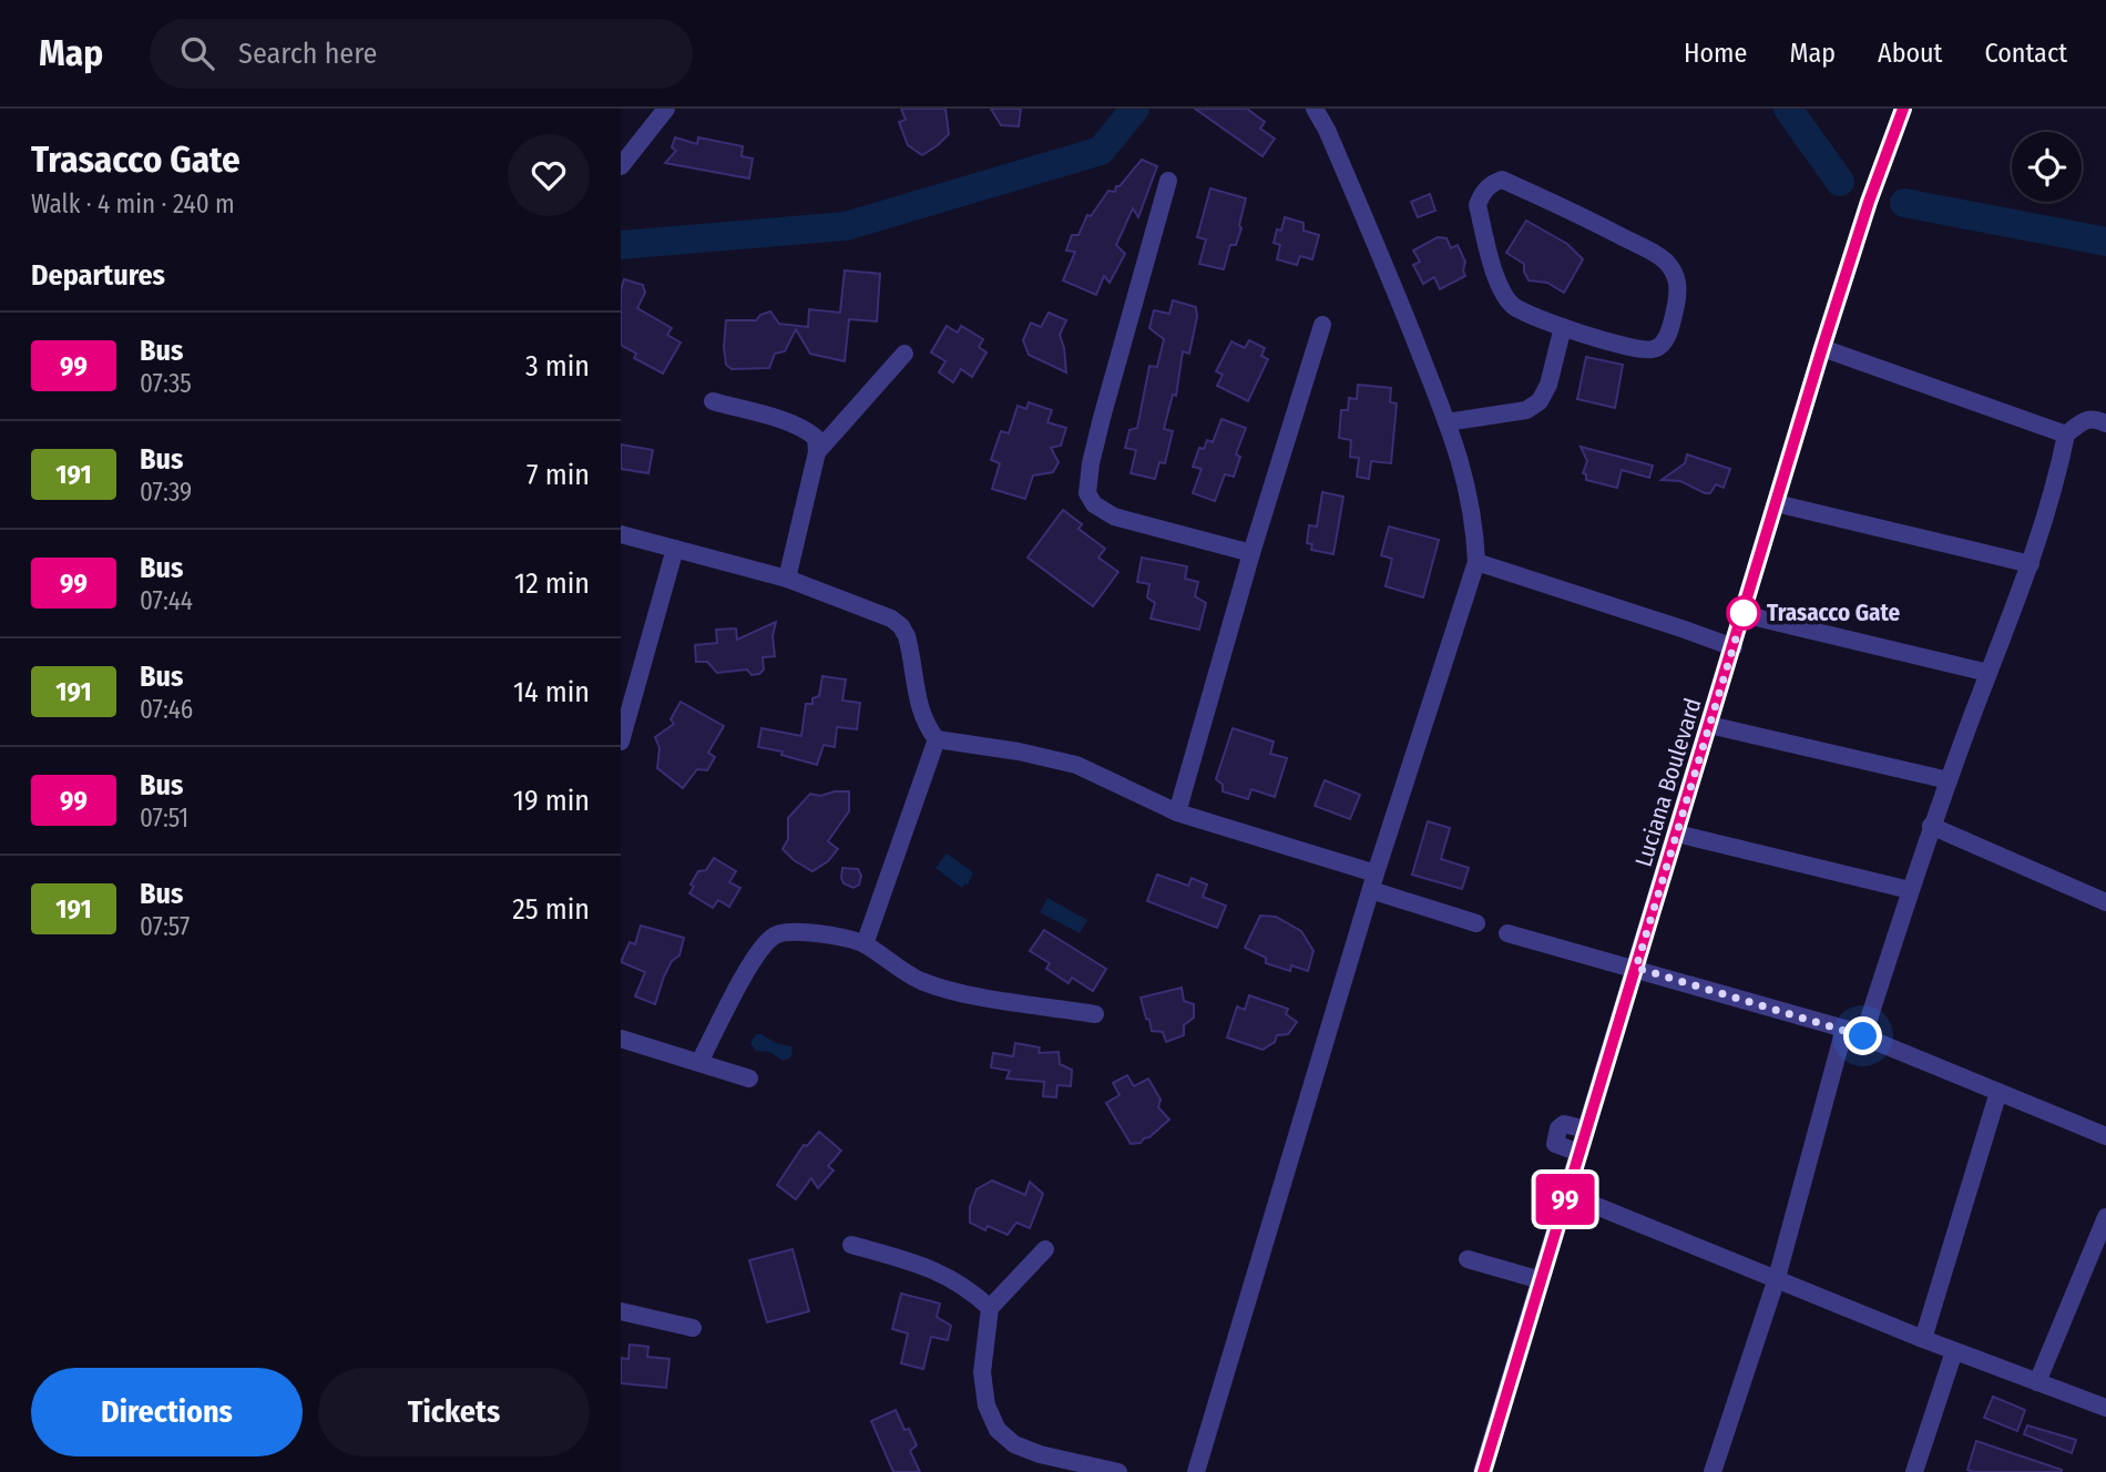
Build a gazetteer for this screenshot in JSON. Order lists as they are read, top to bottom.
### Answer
{
  "streets": {
    "street": ["Luciana Boulevard"]
  },
  "places": ["Trasacco Gate"],
  "lines": ["bus line 99"],
  "page": {
    "header": "Map",
    "search": "Search here",
    "nav": [
      "Home",
      "Map",
      "About",
      "Contact"
    ],
    "heading": [
      ["Trasacco Gate", "Walk · 4 min · 240 m"],
      "Departures"
    ],
    "on_map": "99",
    "list": [
      {
        "mark": "99",
        "name": "Bus",
        "note": "07:35",
        "value": "3 min"
      },
      {
        "mark": "191",
        "name": "Bus",
        "note": "07:39",
        "value": "7 min"
      },
      {
        "mark": "99",
        "name": "Bus",
        "note": "07:44",
        "value": "12 min"
      },
      {
        "mark": "191",
        "name": "Bus",
        "note": "07:46",
        "value": "14 min"
      },
      {
        "mark": "99",
        "name": "Bus",
        "note": "07:51",
        "value": "19 min"
      },
      {
        "mark": "191",
        "name": "Bus",
        "note": "07:57",
        "value": "25 min"
      }
    ],
    "buttons": ["Directions", "Tickets"]
  }
}
